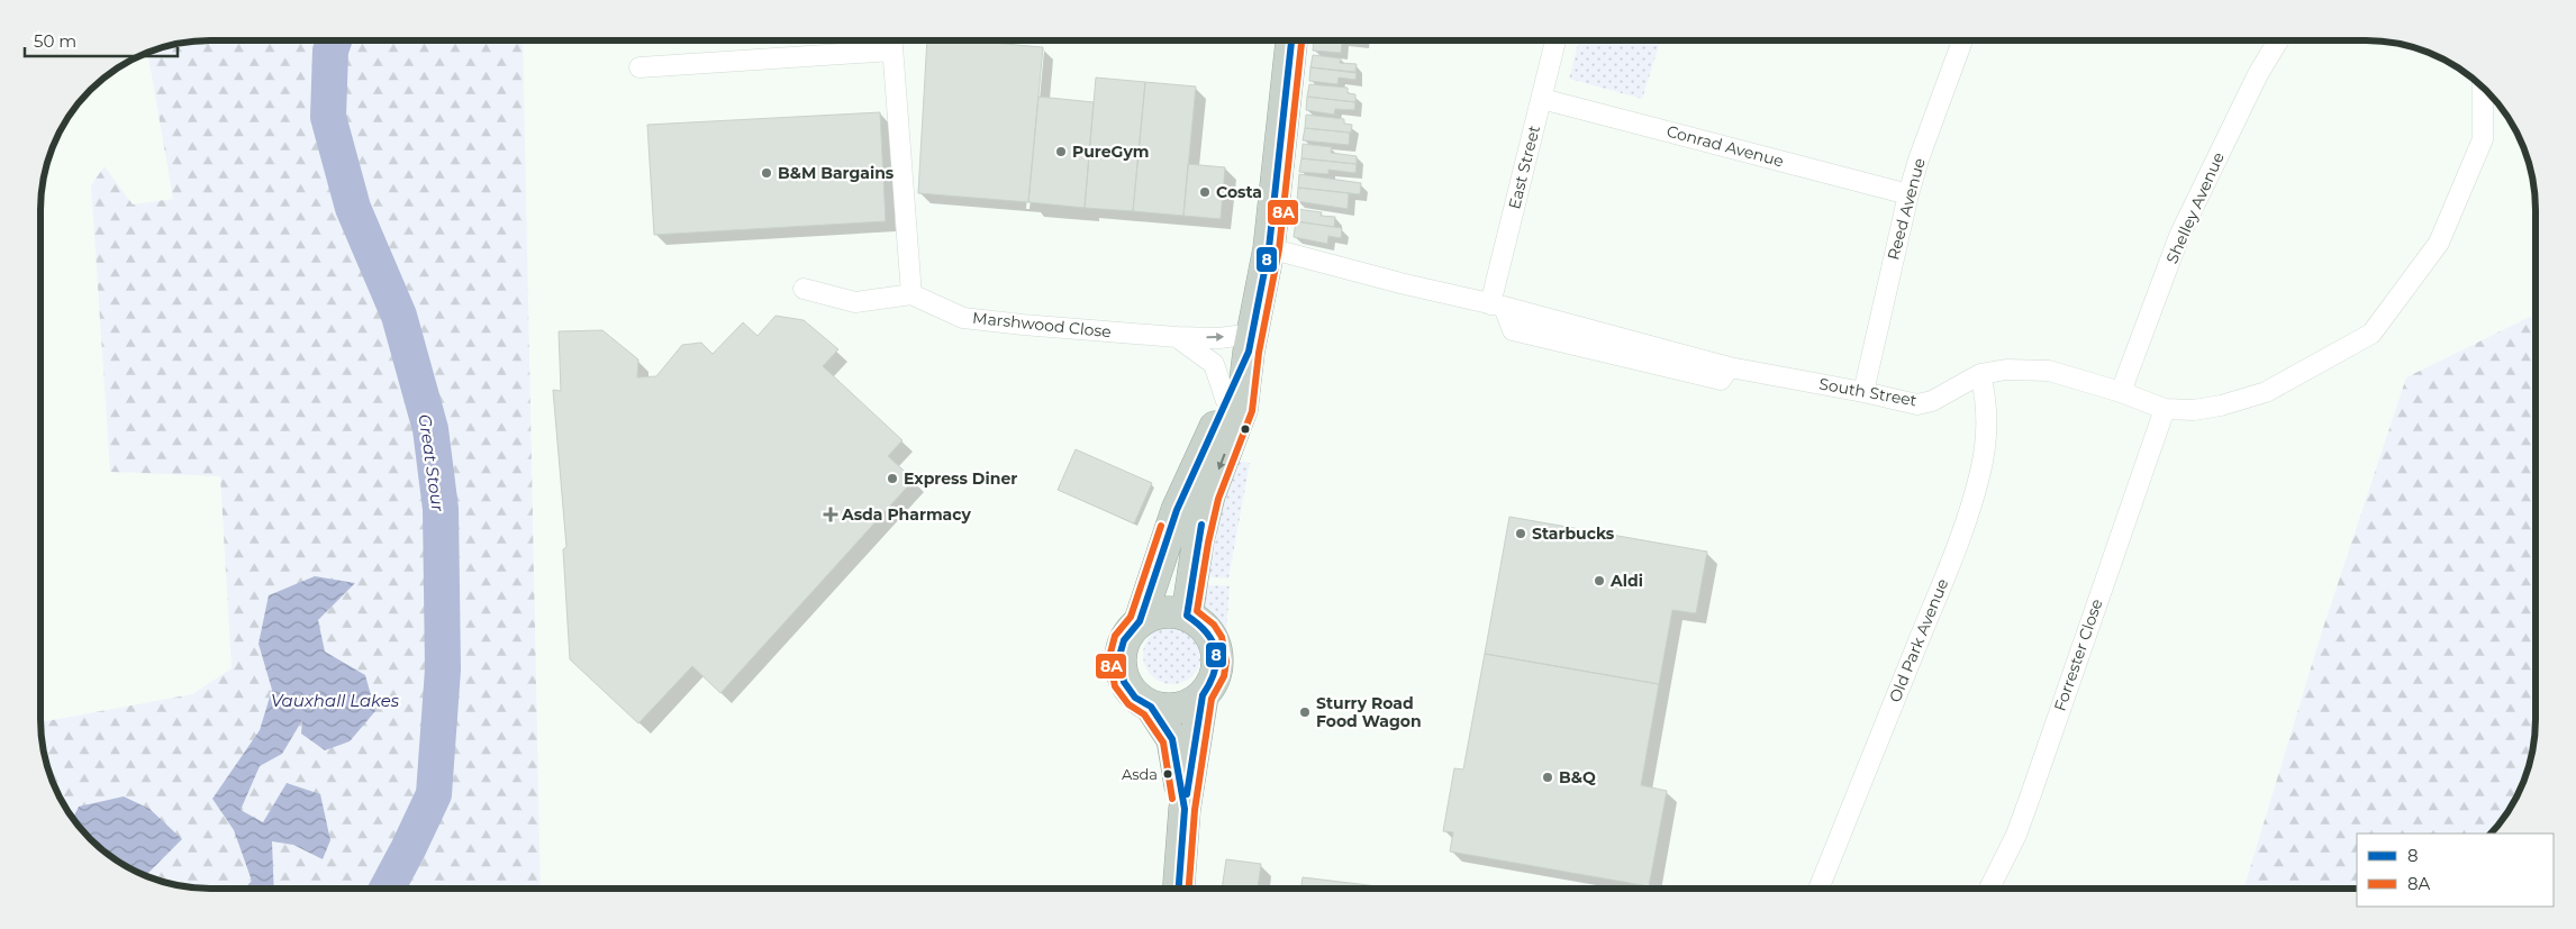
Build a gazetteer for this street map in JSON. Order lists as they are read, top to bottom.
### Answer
{
  "streets": {
    "street": [
      "Conrad Avenue",
      "East Street",
      "Shelley Avenue",
      "Reed Avenue",
      "Marshwood Close",
      "South Street",
      "Old Park Avenue",
      "Forrester Close"
    ]
  },
  "crossings": [
    ["Conrad Avenue", "East Street"],
    ["Conrad Avenue", "Reed Avenue"],
    ["East Street", "South Street"],
    ["Shelley Avenue", "South Street"],
    ["Reed Avenue", "South Street"],
    ["South Street", "Old Park Avenue"],
    ["South Street", "Forrester Close"]
  ],
  "water": ["Great Stour", "Vauxhall Lakes"],
  "places": {
    "other": [
      "PureGym",
      "B&M Bargains",
      "Costa",
      "Express Diner",
      "Starbucks",
      "Aldi",
      "Sturry Road Food Wagon",
      "Asda",
      "B&Q"
    ],
    "health": ["Asda Pharmacy"]
  },
  "lines": ["transit line 8A", "transit line 8"],
  "legend": ["8", "8A"],
  "scale_bar": "50 m"
}
